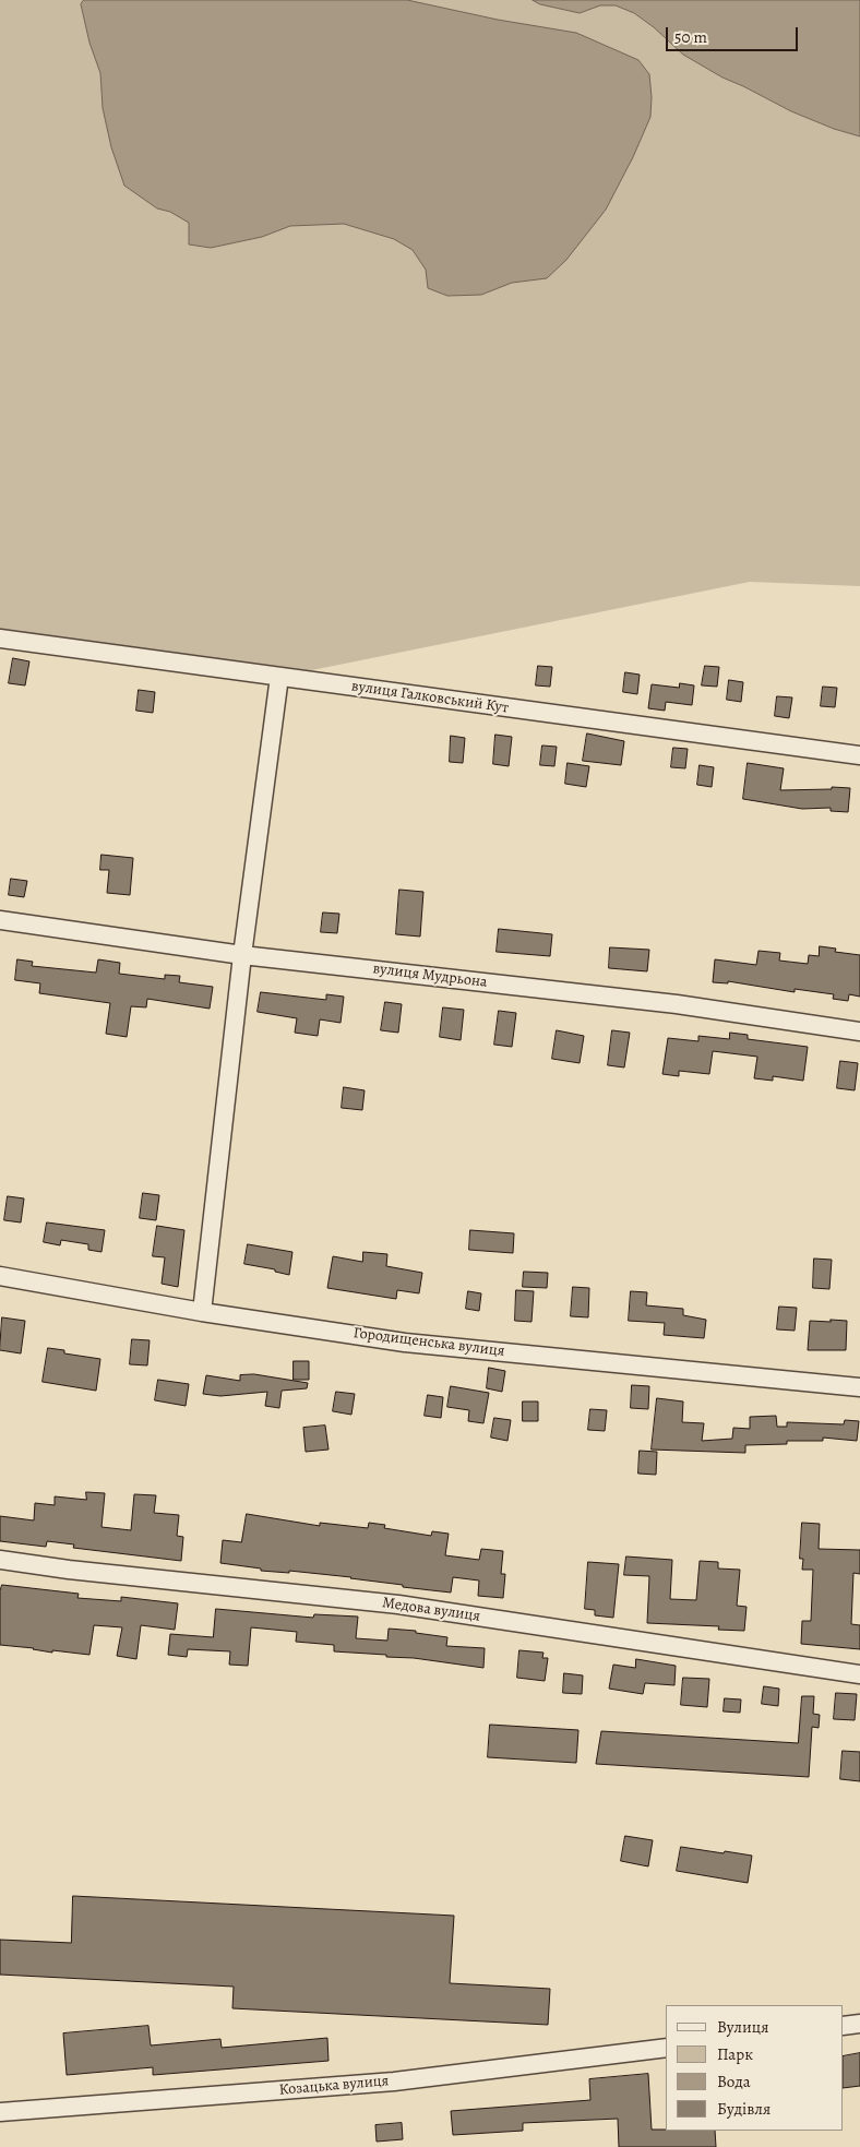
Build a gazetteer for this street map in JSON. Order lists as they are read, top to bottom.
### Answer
{
  "streets": {
    "street": [
      "вулиця Галковський Кут",
      "вулиця Мудрьона",
      "Городищенська вулиця",
      "Медова вулиця",
      "Козацька вулиця"
    ]
  },
  "legend": [
    "Вулиця",
    "Парк",
    "Вода",
    "Будівля"
  ],
  "scale_bar": "50 m"
}
